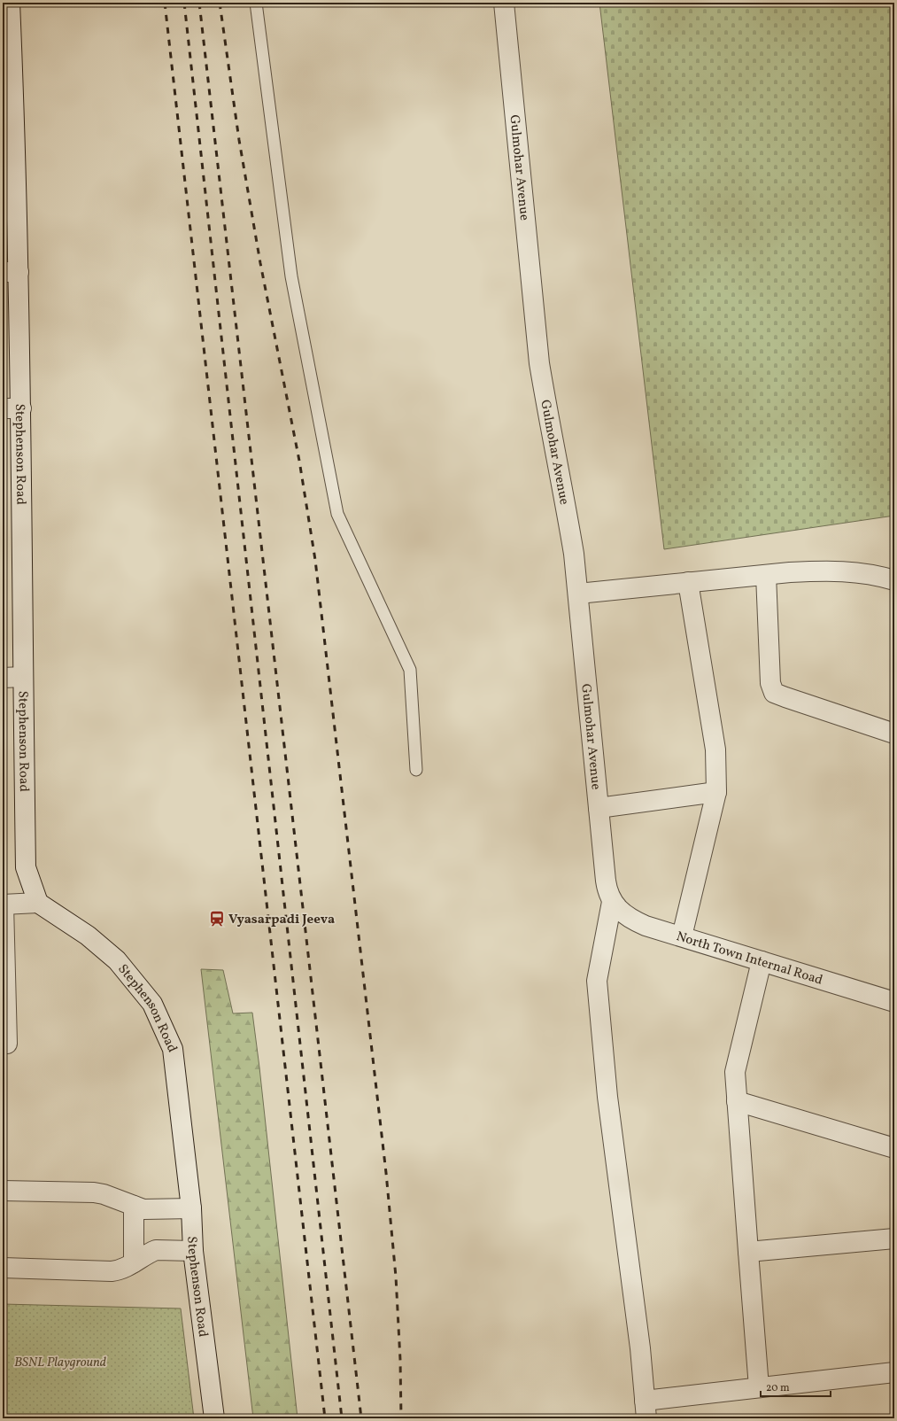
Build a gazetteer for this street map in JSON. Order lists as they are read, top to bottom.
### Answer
{
  "streets": {
    "street": ["Gulmohar Avenue", "Stephenson Road", "North Town Internal Road"]
  },
  "crossings": [
    ["Gulmohar Avenue", "North Town Internal Road"]
  ],
  "parks": ["BSNL Playground"],
  "places": {
    "station": ["Vyasarpadi Jeeva"]
  },
  "scale_bar": "20 m"
}
